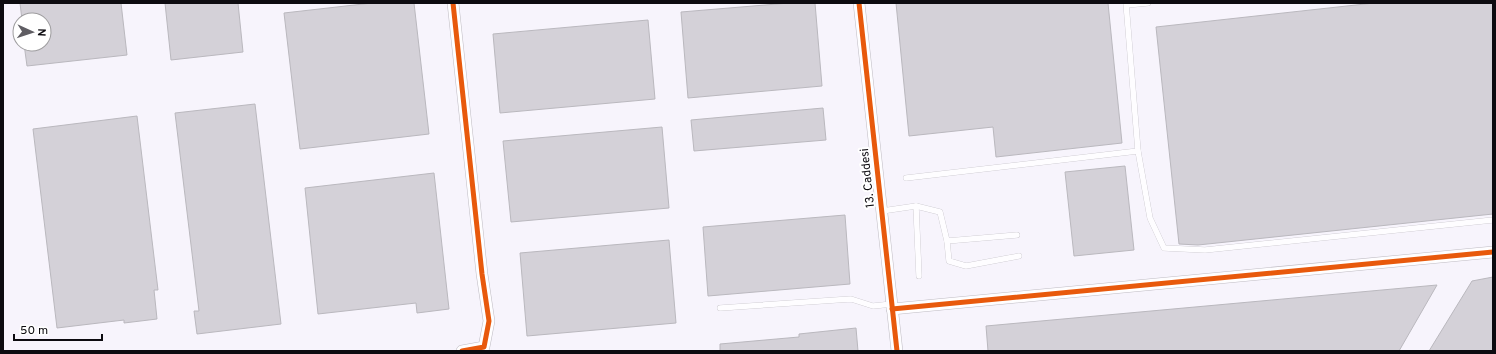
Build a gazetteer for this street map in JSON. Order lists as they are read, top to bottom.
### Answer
{
  "streets": {
    "street": ["13. Caddesi"]
  },
  "scale_bar": "50 m",
  "north": "right"
}
